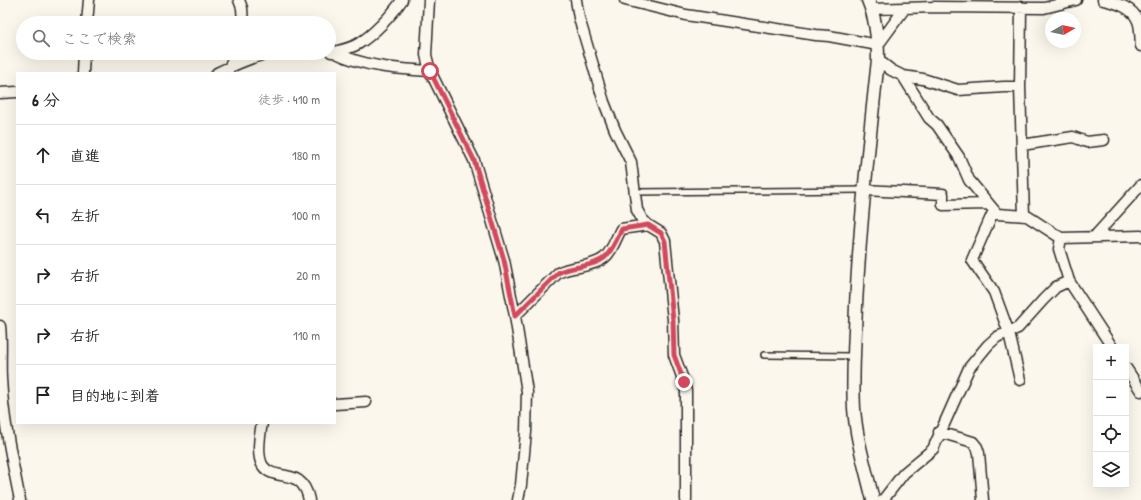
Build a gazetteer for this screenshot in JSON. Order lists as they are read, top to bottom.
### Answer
{
  "north": "right",
  "page": {
    "search": "ここで検索",
    "heading": ["6 分", "徒歩 · 410 m"],
    "list": [
      ["直進", "180 m"],
      ["左折", "100 m"],
      ["右折", "20 m"],
      ["右折", "110 m"],
      "目的地に到着"
    ],
    "map_buttons": ["+", "−"]
  }
}
